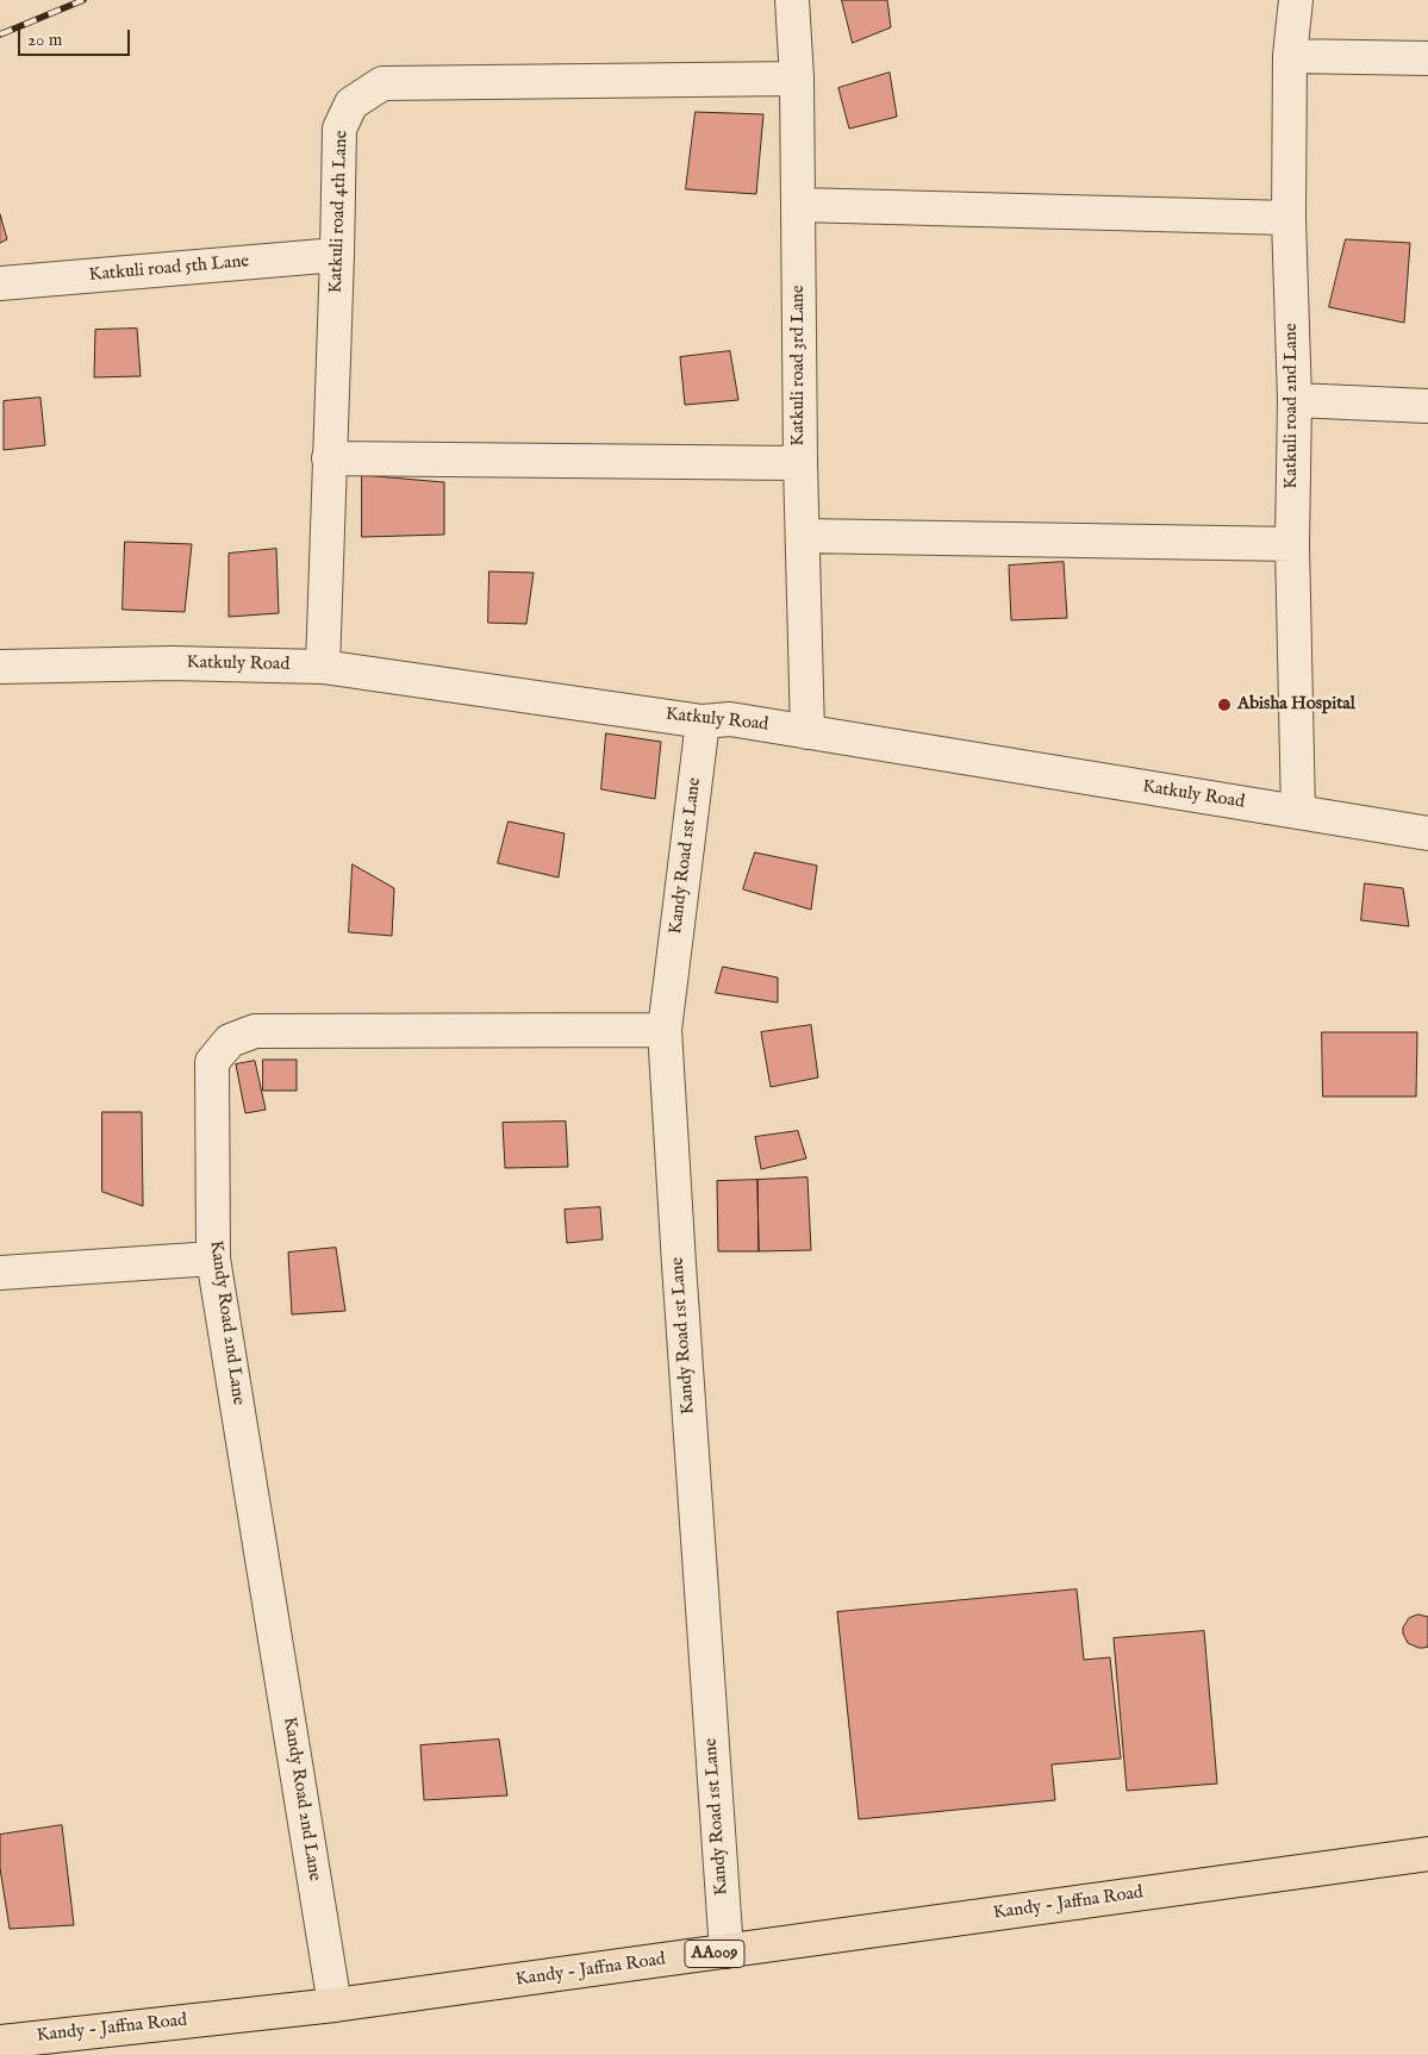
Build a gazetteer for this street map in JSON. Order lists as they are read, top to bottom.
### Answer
{
  "streets": {
    "highway": ["Kandy - Jaffna Road", "AA009"],
    "street": [
      "Katkuli road 4th Lane",
      "Katkuli road 5th Lane",
      "Katkuli road 3rd Lane",
      "Katkuli road 2nd Lane",
      "Katkuly Road",
      "Kandy Road 1st Lane",
      "Kandy Road 2nd Lane"
    ]
  },
  "crossings": [
    ["Katkuli road 4th Lane", "Katkuli road 5th Lane"],
    ["Katkuli road 4th Lane", "Katkuli road 3rd Lane"],
    ["Katkuli road 4th Lane", "Katkuly Road"],
    ["Katkuli road 3rd Lane", "Katkuly Road"],
    ["Katkuli road 2nd Lane", "Katkuly Road"],
    ["Katkuly Road", "Kandy Road 1st Lane"],
    ["Kandy Road 1st Lane", "Kandy Road 2nd Lane"],
    ["Kandy Road 1st Lane", "Kandy - Jaffna Road"],
    ["Kandy Road 2nd Lane", "Kandy - Jaffna Road"]
  ],
  "places": ["Abisha Hospital"],
  "scale_bar": "20 m"
}
